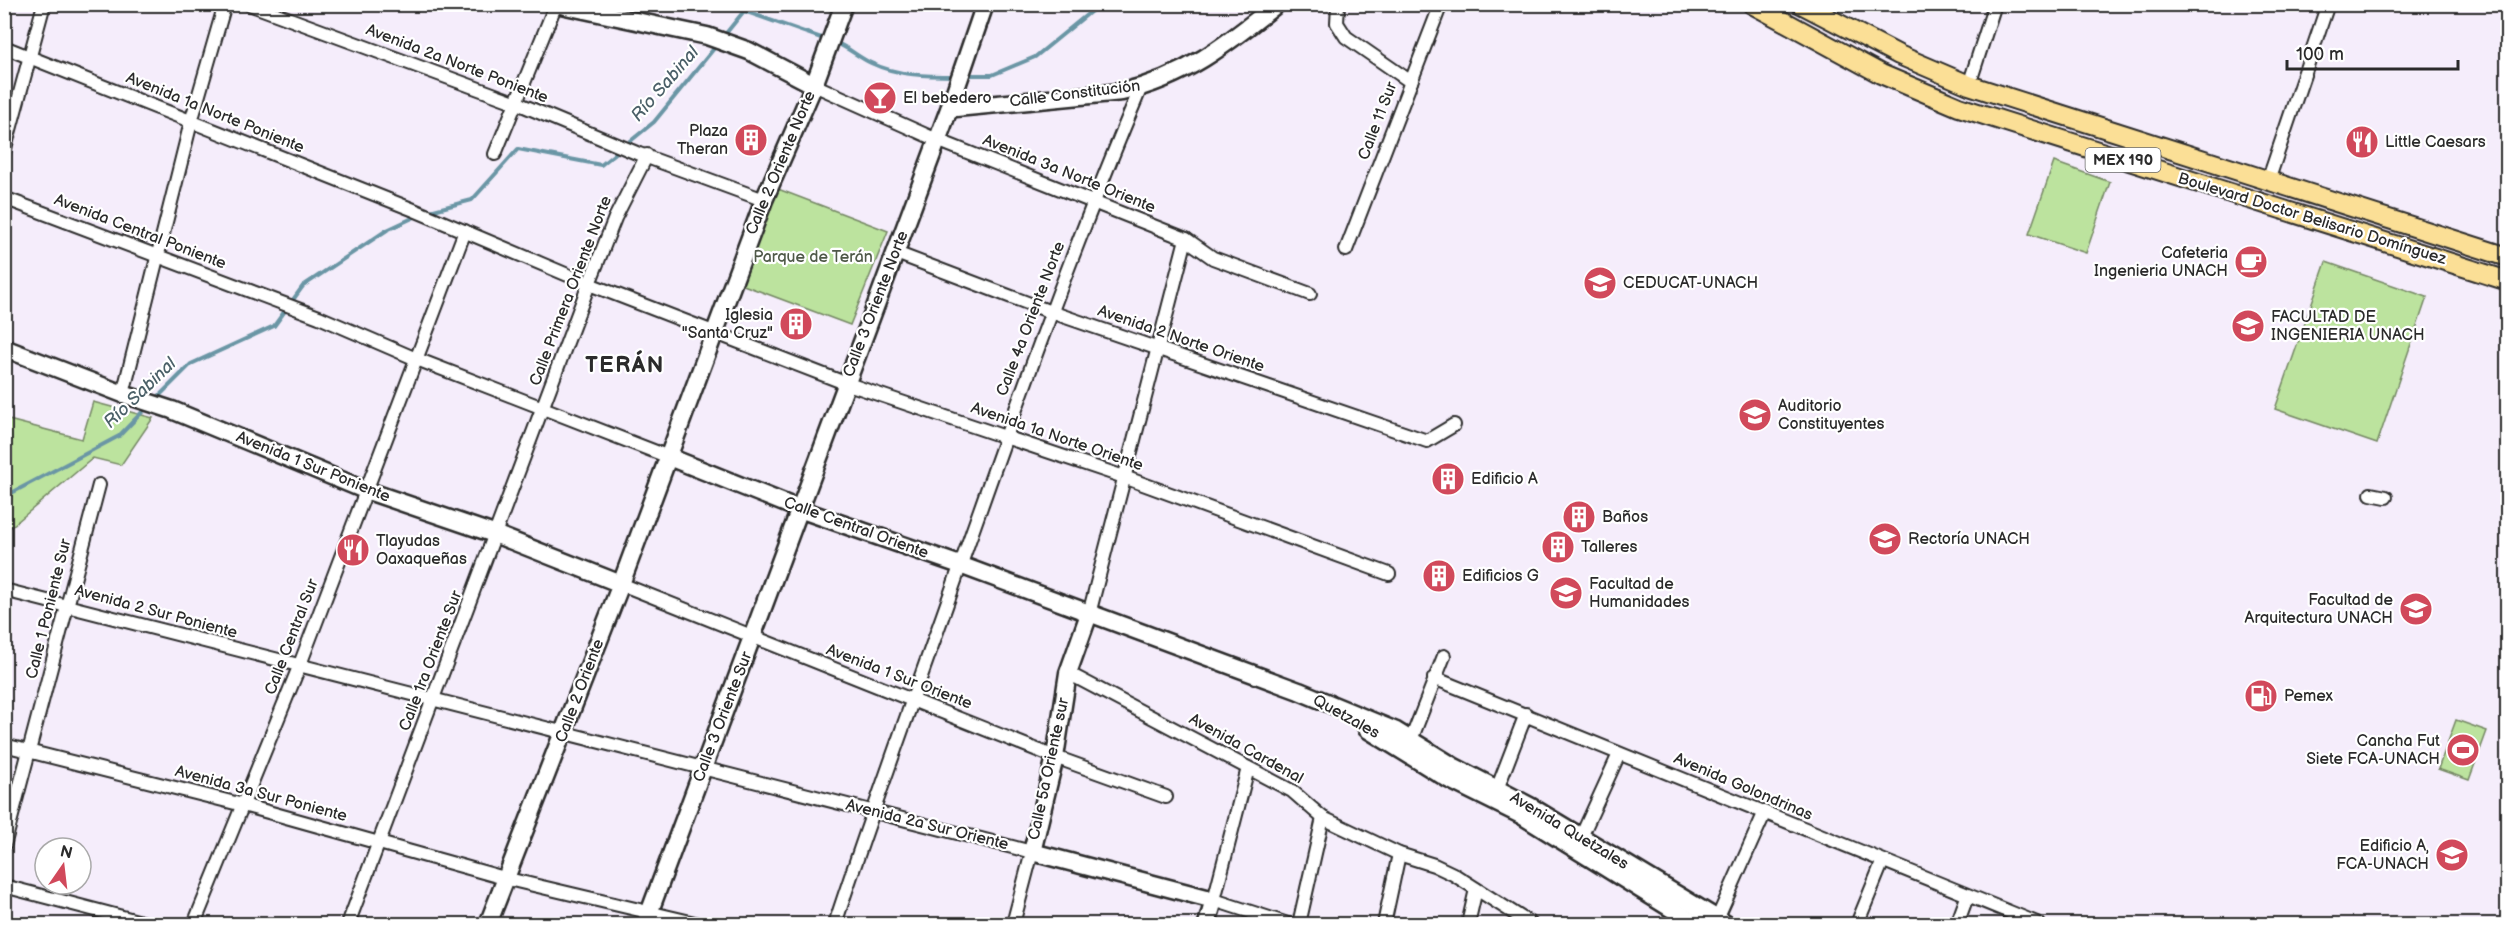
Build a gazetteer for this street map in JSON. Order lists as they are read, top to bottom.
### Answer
{
  "streets": {
    "main road": [
      "Calle Constitución",
      "MEX 190",
      "Calle 2 Oriente Norte",
      "Boulevard Doctor Belisario Domínguez",
      "Calle 3 Oriente Norte",
      "Avenida 1 Sur Poniente",
      "Calle Central Oriente",
      "Calle 2 Oriente",
      "Calle 3 Oriente Sur",
      "Quetzales",
      "Calle 5a Oriente sur",
      "Avenida 2a Sur Oriente",
      "Avenida Quetzales"
    ],
    "street": [
      "Avenida 2a Norte Poniente",
      "Avenida 1a Norte Poniente",
      "Calle 11 Sur",
      "Avenida 3a Norte Oriente",
      "Avenida Central Poniente",
      "Calle Primera Oriente Norte",
      "Calle 4a Oriente Norte",
      "Avenida 2 Norte Oriente",
      "Avenida 1a Norte Oriente",
      "Calle 1 Poniente Sur",
      "Avenida 2 Sur Poniente",
      "Calle Central Sur",
      "Calle 1ra Oriente Sur",
      "Avenida 1 Sur Oriente",
      "Avenida Cardenal",
      "Avenida Golondrinas",
      "Avenida 3a Sur Poniente"
    ]
  },
  "crossings": [
    ["Avenida 2a Norte Poniente", "Calle Primera Oriente Norte"],
    ["Calle Constitución", "Calle 3 Oriente Norte"],
    ["Calle Constitución", "Calle 4a Oriente Norte"],
    ["Avenida 1a Norte Poniente", "Calle Central Sur"],
    ["Calle 2 Oriente Norte", "Avenida 3a Norte Oriente"],
    ["Calle 2 Oriente Norte", "Avenida 1a Norte Oriente"],
    ["Calle 2 Oriente Norte", "Calle Central Oriente"],
    ["Calle 2 Oriente Norte", "Calle 2 Oriente"],
    ["Avenida 3a Norte Oriente", "Calle 3 Oriente Norte"],
    ["Avenida 3a Norte Oriente", "Calle 4a Oriente Norte"],
    ["Avenida Central Poniente", "Calle Central Oriente"],
    ["Calle Primera Oriente Norte", "Calle Central Oriente"],
    ["Calle Primera Oriente Norte", "Calle 1ra Oriente Sur"],
    ["Calle 3 Oriente Norte", "Avenida 2 Norte Oriente"],
    ["Calle 3 Oriente Norte", "Avenida 1a Norte Oriente"],
    ["Calle 3 Oriente Norte", "Calle Central Oriente"],
    ["Calle 3 Oriente Norte", "Calle 3 Oriente Sur"],
    ["Calle 4a Oriente Norte", "Avenida 2 Norte Oriente"],
    ["Calle 4a Oriente Norte", "Avenida 1a Norte Oriente"],
    ["Calle 4a Oriente Norte", "Calle Central Oriente"],
    ["Calle 4a Oriente Norte", "Avenida 1 Sur Oriente"],
    ["Calle 4a Oriente Norte", "Avenida 2a Sur Oriente"],
    ["Avenida 1 Sur Poniente", "Calle Central Sur"],
    ["Avenida 1 Sur Poniente", "Calle 1ra Oriente Sur"],
    ["Avenida 1 Sur Poniente", "Avenida 1 Sur Oriente"],
    ["Avenida 1 Sur Poniente", "Calle 2 Oriente"],
    ["Calle Central Oriente", "Calle Central Sur"],
    ["Calle Central Oriente", "Calle 1ra Oriente Sur"],
    ["Calle Central Oriente", "Calle 2 Oriente"],
    ["Calle Central Oriente", "Calle 3 Oriente Sur"],
    ["Calle Central Oriente", "Quetzales"],
    ["Calle Central Oriente", "Calle 5a Oriente sur"],
    ["Calle 1 Poniente Sur", "Avenida 2 Sur Poniente"],
    ["Calle 1 Poniente Sur", "Avenida 3a Sur Poniente"],
    ["Avenida 2 Sur Poniente", "Calle Central Sur"],
    ["Avenida 2 Sur Poniente", "Calle 1ra Oriente Sur"],
    ["Avenida 2 Sur Poniente", "Avenida 2a Sur Oriente"],
    ["Calle Central Sur", "Avenida 3a Sur Poniente"],
    ["Calle 1ra Oriente Sur", "Avenida 3a Sur Poniente"],
    ["Calle 1ra Oriente Sur", "Avenida 2a Sur Oriente"],
    ["Avenida 1 Sur Oriente", "Calle 2 Oriente"],
    ["Avenida 1 Sur Oriente", "Calle 3 Oriente Sur"],
    ["Avenida 1 Sur Oriente", "Calle 5a Oriente sur"],
    ["Calle 2 Oriente", "Avenida 3a Sur Poniente"],
    ["Calle 2 Oriente", "Avenida 2a Sur Oriente"],
    ["Calle 3 Oriente Sur", "Avenida 3a Sur Poniente"],
    ["Calle 3 Oriente Sur", "Avenida 2a Sur Oriente"],
    ["Quetzales", "Avenida Quetzales"],
    ["Avenida Cardenal", "Calle 5a Oriente sur"],
    ["Calle 5a Oriente sur", "Avenida 2a Sur Oriente"]
  ],
  "districts": ["TERÁN"],
  "water": ["Río Sabinal"],
  "parks": ["Parque de Terán"],
  "places": {
    "bar": ["El bebedero"],
    "building": [
      "Plaza Theran",
      "Iglesia \"Santa Cruz\"",
      "Edificio A",
      "Baños",
      "Talleres",
      "Edificios G"
    ],
    "restaurant": ["Little Caesars", "Tlayudas Oaxaqueñas"],
    "cafe": ["Cafeteria Ingenieria UNACH"],
    "school or university": [
      "CEDUCAT-UNACH",
      "FACULTAD DE INGENIERIA UNACH",
      "Auditorio Constituyentes",
      "Rectoría UNACH",
      "Facultad de Humanidades",
      "Facultad de Arquitectura UNACH",
      "Edificio A, FCA-UNACH"
    ],
    "fuel station": ["Pemex"],
    "sports": ["Cancha Fut Siete FCA-UNACH"]
  },
  "scale_bar": "100 m",
  "north": "top"
}
